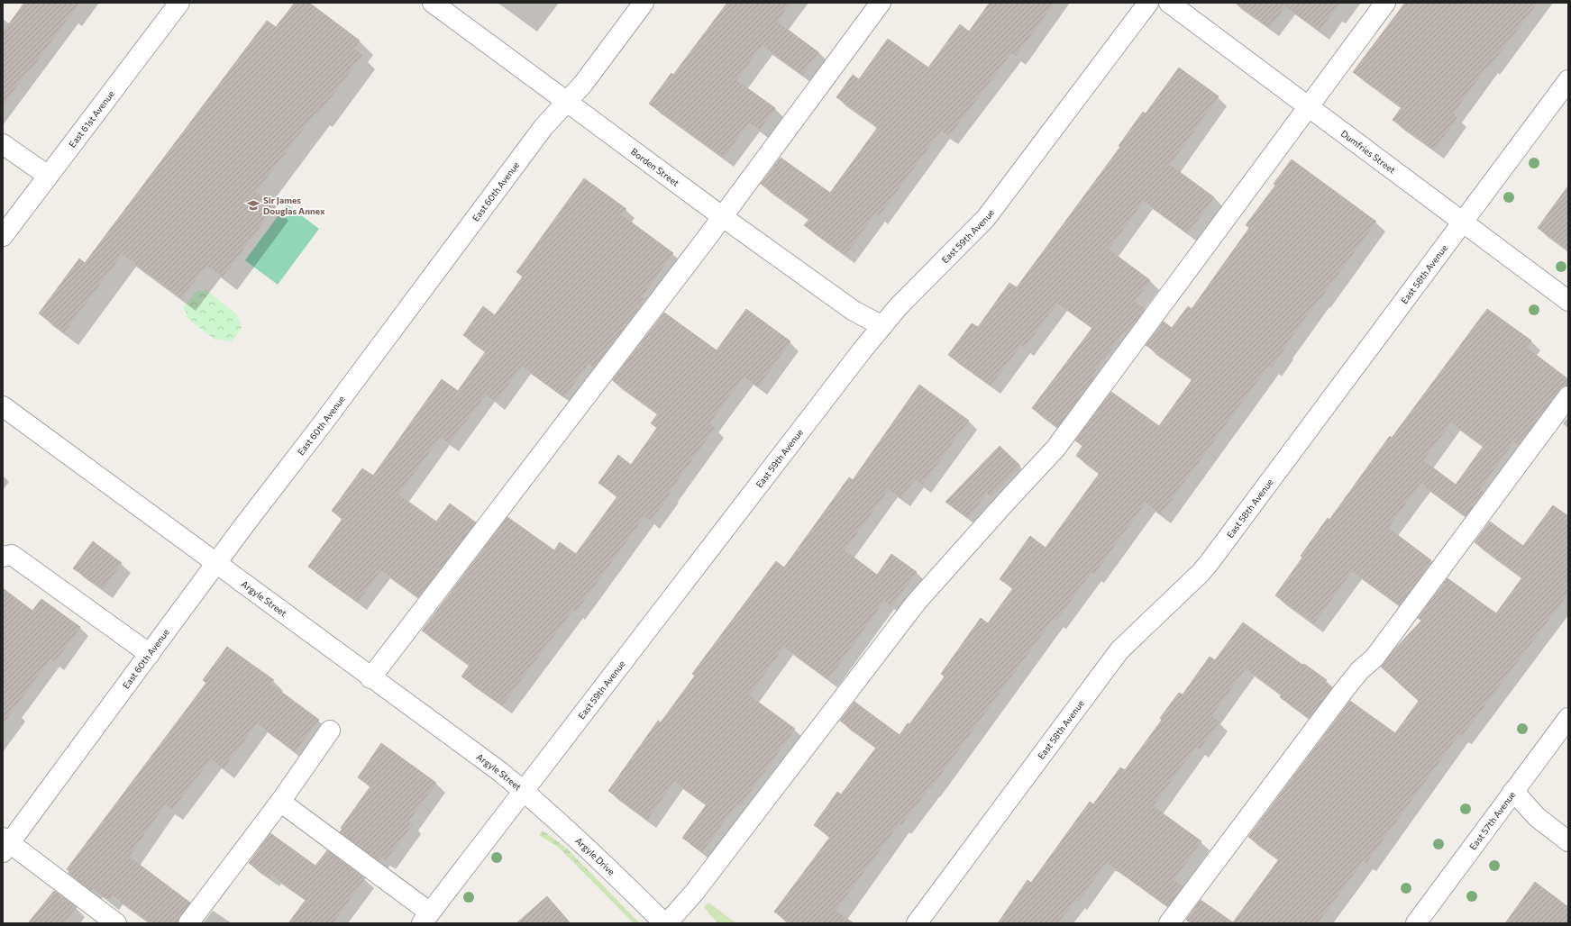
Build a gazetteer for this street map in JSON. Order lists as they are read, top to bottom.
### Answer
{
  "streets": {
    "street": [
      "East 61st Avenue",
      "Dumfries Street",
      "Borden Street",
      "East 60th Avenue",
      "East 59th Avenue",
      "East 58th Avenue",
      "Argyle Street",
      "East 57th Avenue",
      "Argyle Drive"
    ]
  },
  "crossings": [
    ["Dumfries Street", "East 58th Avenue"],
    ["Borden Street", "East 60th Avenue"],
    ["Borden Street", "East 59th Avenue"],
    ["East 60th Avenue", "Argyle Street"],
    ["East 59th Avenue", "Argyle Street"],
    ["East 59th Avenue", "Argyle Drive"],
    ["Argyle Street", "Argyle Drive"]
  ],
  "places": {
    "school or university": ["Sir James Douglas Annex"]
  }
}
